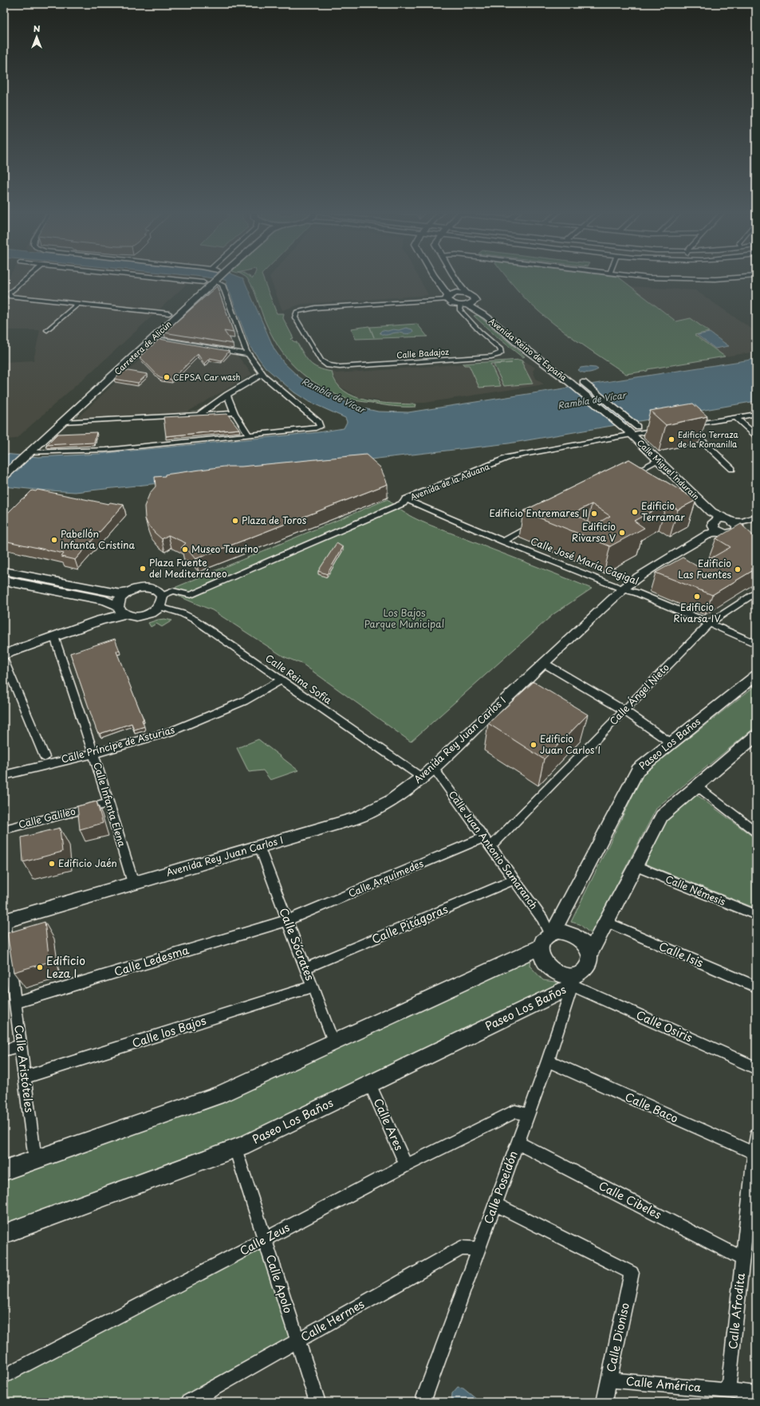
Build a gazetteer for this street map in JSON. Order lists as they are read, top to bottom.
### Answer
{
  "streets": {
    "street": [
      "Carretera de Alicún",
      "Avenida Reino de España",
      "Calle Badajoz",
      "Calle Miguel Indurain",
      "Avenida de la Aduana",
      "Calle José María Cagigal",
      "Calle Reina Sofía",
      "Calle Ángel Nieto",
      "Avenida Rey Juan Carlos I",
      "Paseo Los Baños",
      "Calle Príncipe de Asturias",
      "Calle Infanta Elena",
      "Calle Galileo",
      "Calle Juan Antonio Samaranch",
      "Calle Arquímedes",
      "Calle Némesis",
      "Calle Pitágoras",
      "Calle Sócrates",
      "Calle Isis",
      "Calle Ledesma",
      "Calle Osiris",
      "Calle los Bajos",
      "Calle Aristóteles",
      "Calle Baco",
      "Calle Ares",
      "Calle Poseidón",
      "Calle Cibeles",
      "Calle Zeus",
      "Calle Apolo",
      "Calle Afrodita",
      "Calle Hermes",
      "Calle Dioniso",
      "Calle América"
    ]
  },
  "crossings": [
    ["Avenida Reino de España", "Calle Badajoz"],
    ["Avenida Reino de España", "Calle Miguel Indurain"],
    ["Avenida Reino de España", "Avenida de la Aduana"],
    ["Calle Miguel Indurain", "Avenida de la Aduana"],
    ["Calle Miguel Indurain", "Avenida Rey Juan Carlos I"],
    ["Avenida de la Aduana", "Calle José María Cagigal"],
    ["Avenida de la Aduana", "Calle Reina Sofía"],
    ["Calle José María Cagigal", "Calle Ángel Nieto"],
    ["Calle José María Cagigal", "Avenida Rey Juan Carlos I"],
    ["Calle Reina Sofía", "Avenida Rey Juan Carlos I"],
    ["Calle Reina Sofía", "Calle Príncipe de Asturias"],
    ["Calle Ángel Nieto", "Calle Juan Antonio Samaranch"],
    ["Avenida Rey Juan Carlos I", "Calle Infanta Elena"],
    ["Avenida Rey Juan Carlos I", "Calle Juan Antonio Samaranch"],
    ["Avenida Rey Juan Carlos I", "Calle Sócrates"],
    ["Avenida Rey Juan Carlos I", "Calle Aristóteles"],
    ["Paseo Los Baños", "Calle Juan Antonio Samaranch"],
    ["Paseo Los Baños", "Calle Osiris"],
    ["Paseo Los Baños", "Calle Ares"],
    ["Paseo Los Baños", "Calle Poseidón"],
    ["Paseo Los Baños", "Calle Apolo"],
    ["Calle Príncipe de Asturias", "Calle Infanta Elena"],
    ["Calle Infanta Elena", "Calle Galileo"],
    ["Calle Juan Antonio Samaranch", "Calle Arquímedes"],
    ["Calle Juan Antonio Samaranch", "Calle Pitágoras"],
    ["Calle Juan Antonio Samaranch", "Calle Osiris"],
    ["Calle Juan Antonio Samaranch", "Calle Poseidón"],
    ["Calle Arquímedes", "Calle Sócrates"],
    ["Calle Arquímedes", "Calle Ledesma"],
    ["Calle Pitágoras", "Calle Sócrates"],
    ["Calle Sócrates", "Calle Ledesma"],
    ["Calle Sócrates", "Calle los Bajos"],
    ["Calle Ledesma", "Calle Aristóteles"],
    ["Calle Osiris", "Calle Poseidón"],
    ["Calle los Bajos", "Calle Aristóteles"],
    ["Calle Baco", "Calle Poseidón"],
    ["Calle Baco", "Calle Afrodita"],
    ["Calle Ares", "Calle Zeus"],
    ["Calle Poseidón", "Calle Cibeles"],
    ["Calle Poseidón", "Calle Zeus"],
    ["Calle Poseidón", "Calle Hermes"],
    ["Calle Poseidón", "Calle Dioniso"],
    ["Calle Cibeles", "Calle Afrodita"],
    ["Calle Zeus", "Calle Apolo"],
    ["Calle Apolo", "Calle Hermes"],
    ["Calle Afrodita", "Calle América"],
    ["Calle Dioniso", "Calle América"]
  ],
  "water": ["Rambla de Vícar"],
  "parks": ["Los Bajos Parque Municipal"],
  "places": [
    "CEPSA Car wash",
    "Edificio Terraza de la Romanilla",
    "Edificio Terramar",
    "Edificio Entremares II",
    "Plaza de Toros",
    "Edificio Rivarsa V",
    "Pabellón Infanta Cristina",
    "Museo Taurino",
    "Plaza Fuente del Mediterráneo",
    "Edificio Las Fuentes",
    "Edificio Rivarsa IV",
    "Edificio Juan Carlos I",
    "Edificio Jaén",
    "Edificio Leza I"
  ],
  "north": "top"
}
